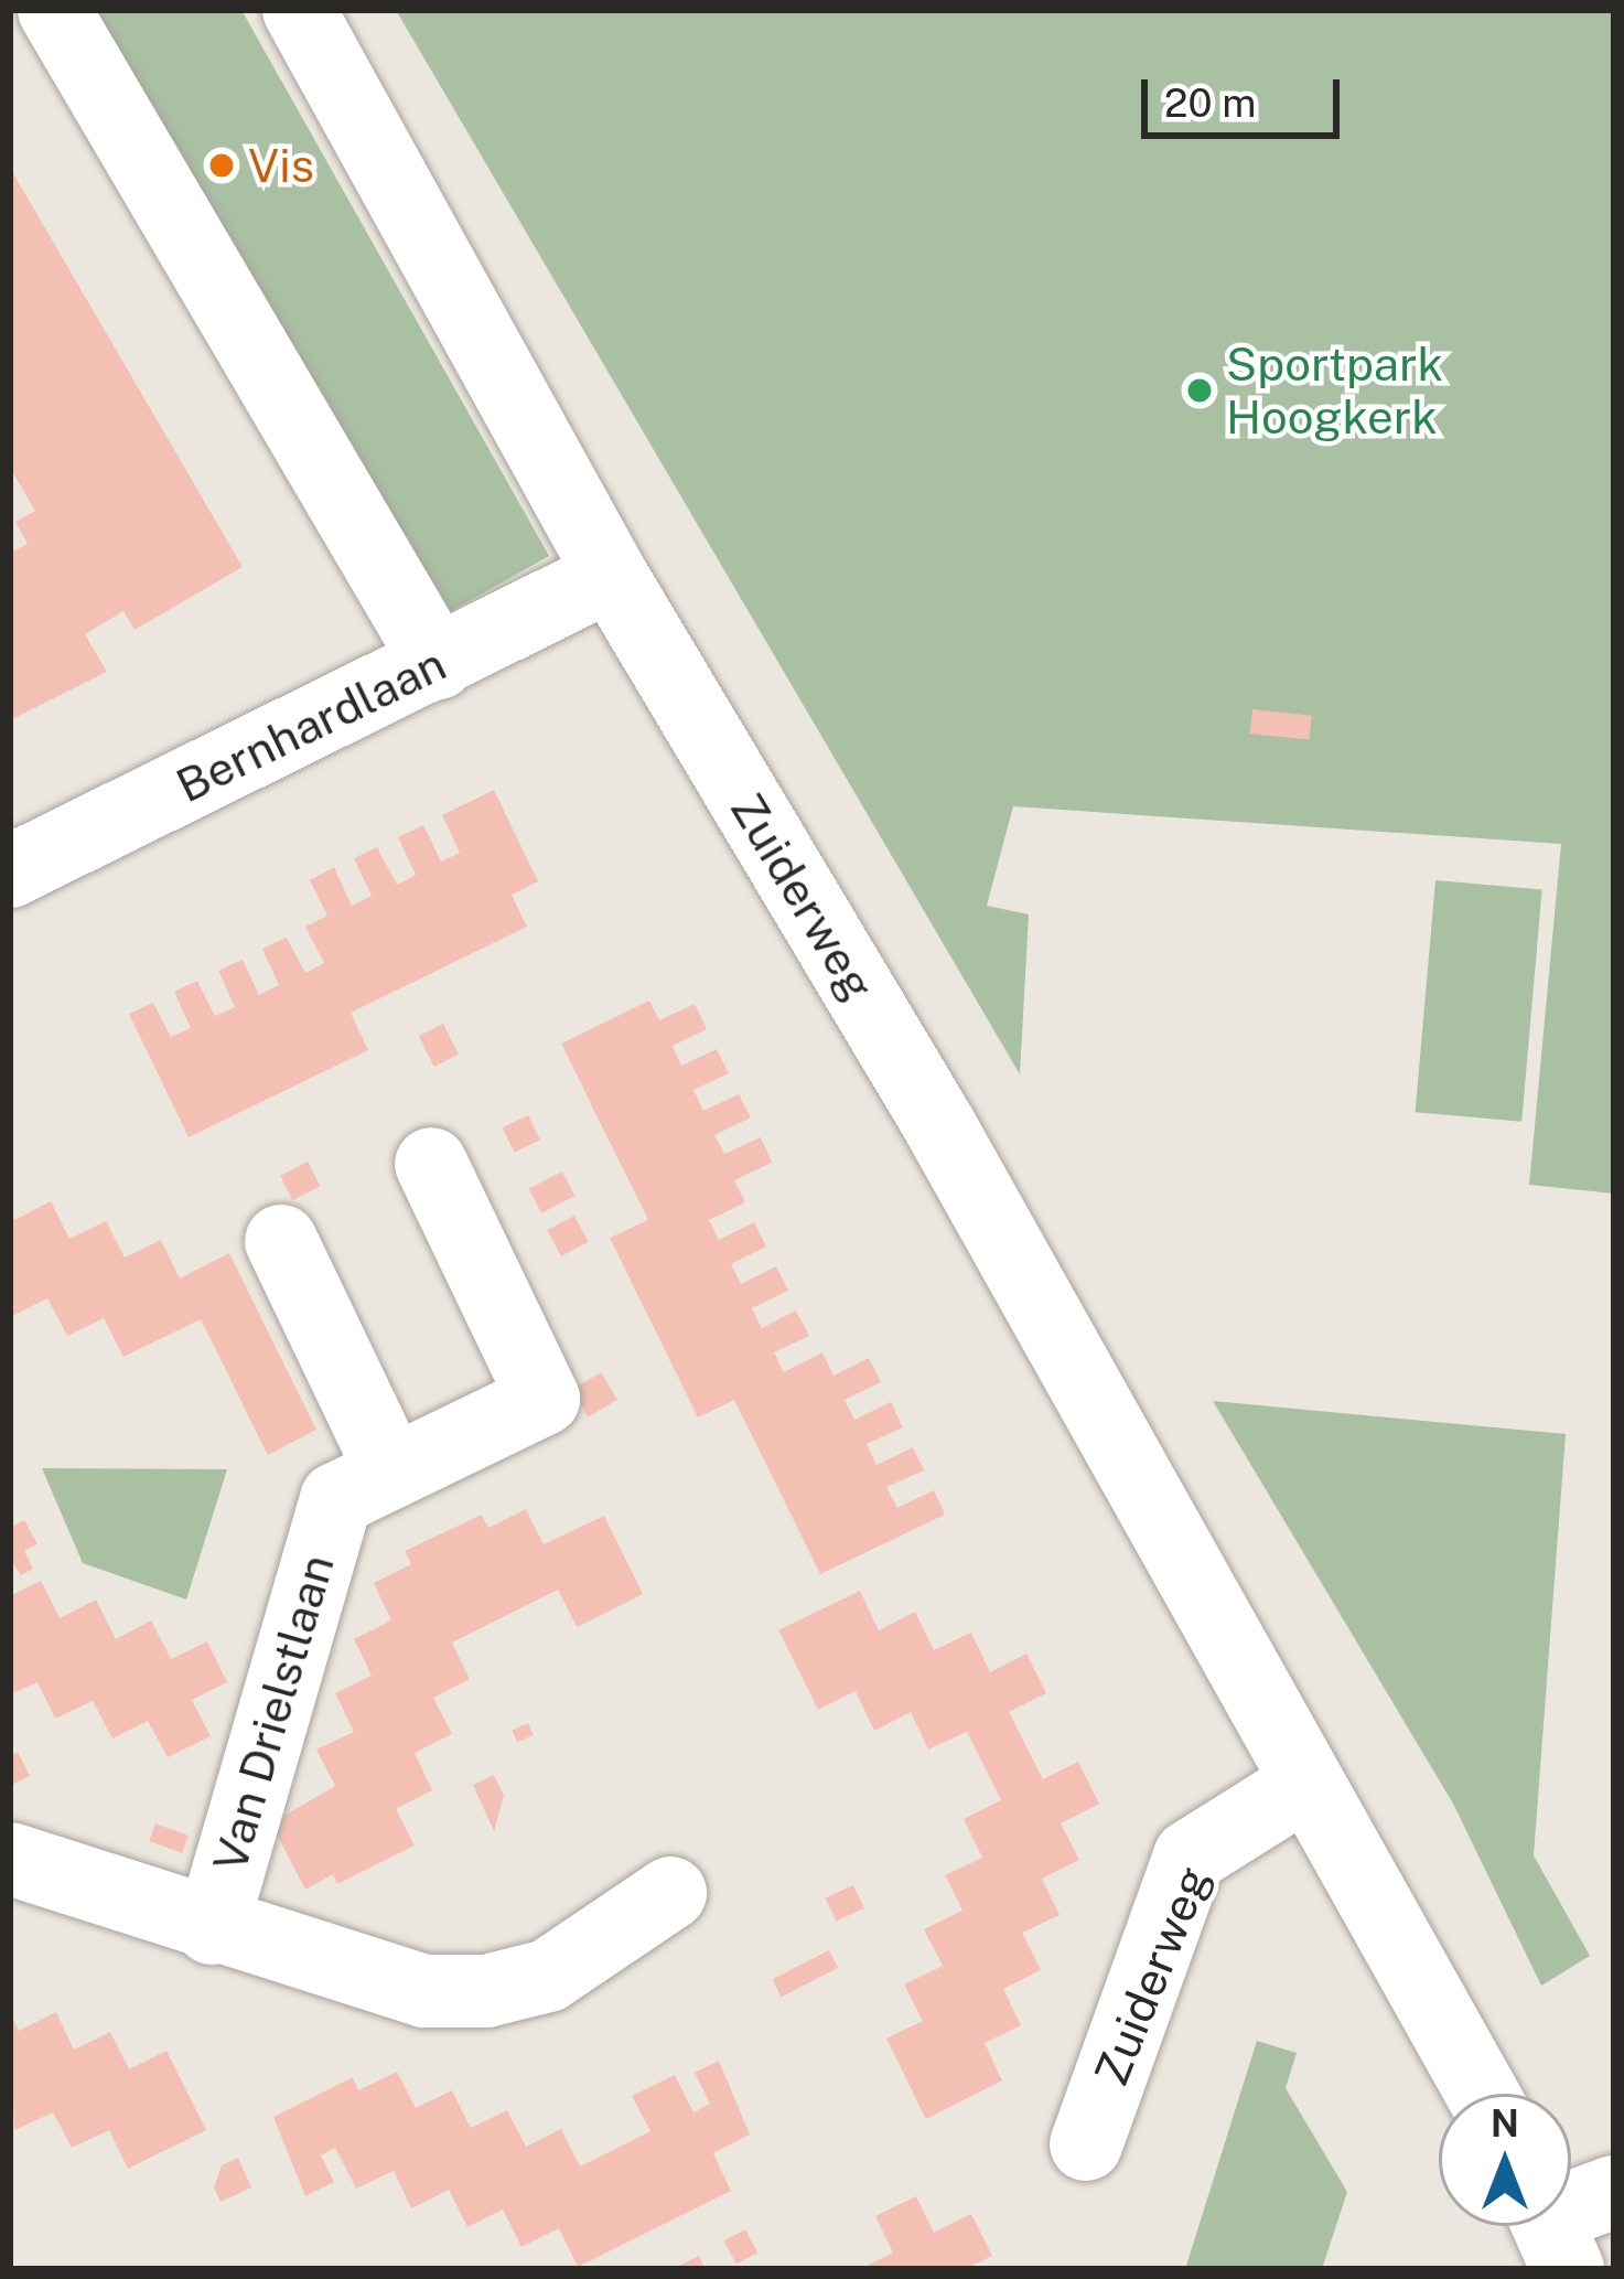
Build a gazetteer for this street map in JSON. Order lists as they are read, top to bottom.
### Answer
{
  "streets": {
    "street": ["Bernhardlaan", "Zuiderweg", "Van Drielstlaan"]
  },
  "crossings": [
    ["Bernhardlaan", "Zuiderweg"]
  ],
  "places": ["Vis", "Sportpark Hoogkerk"],
  "scale_bar": "20 m",
  "north": "top"
}
